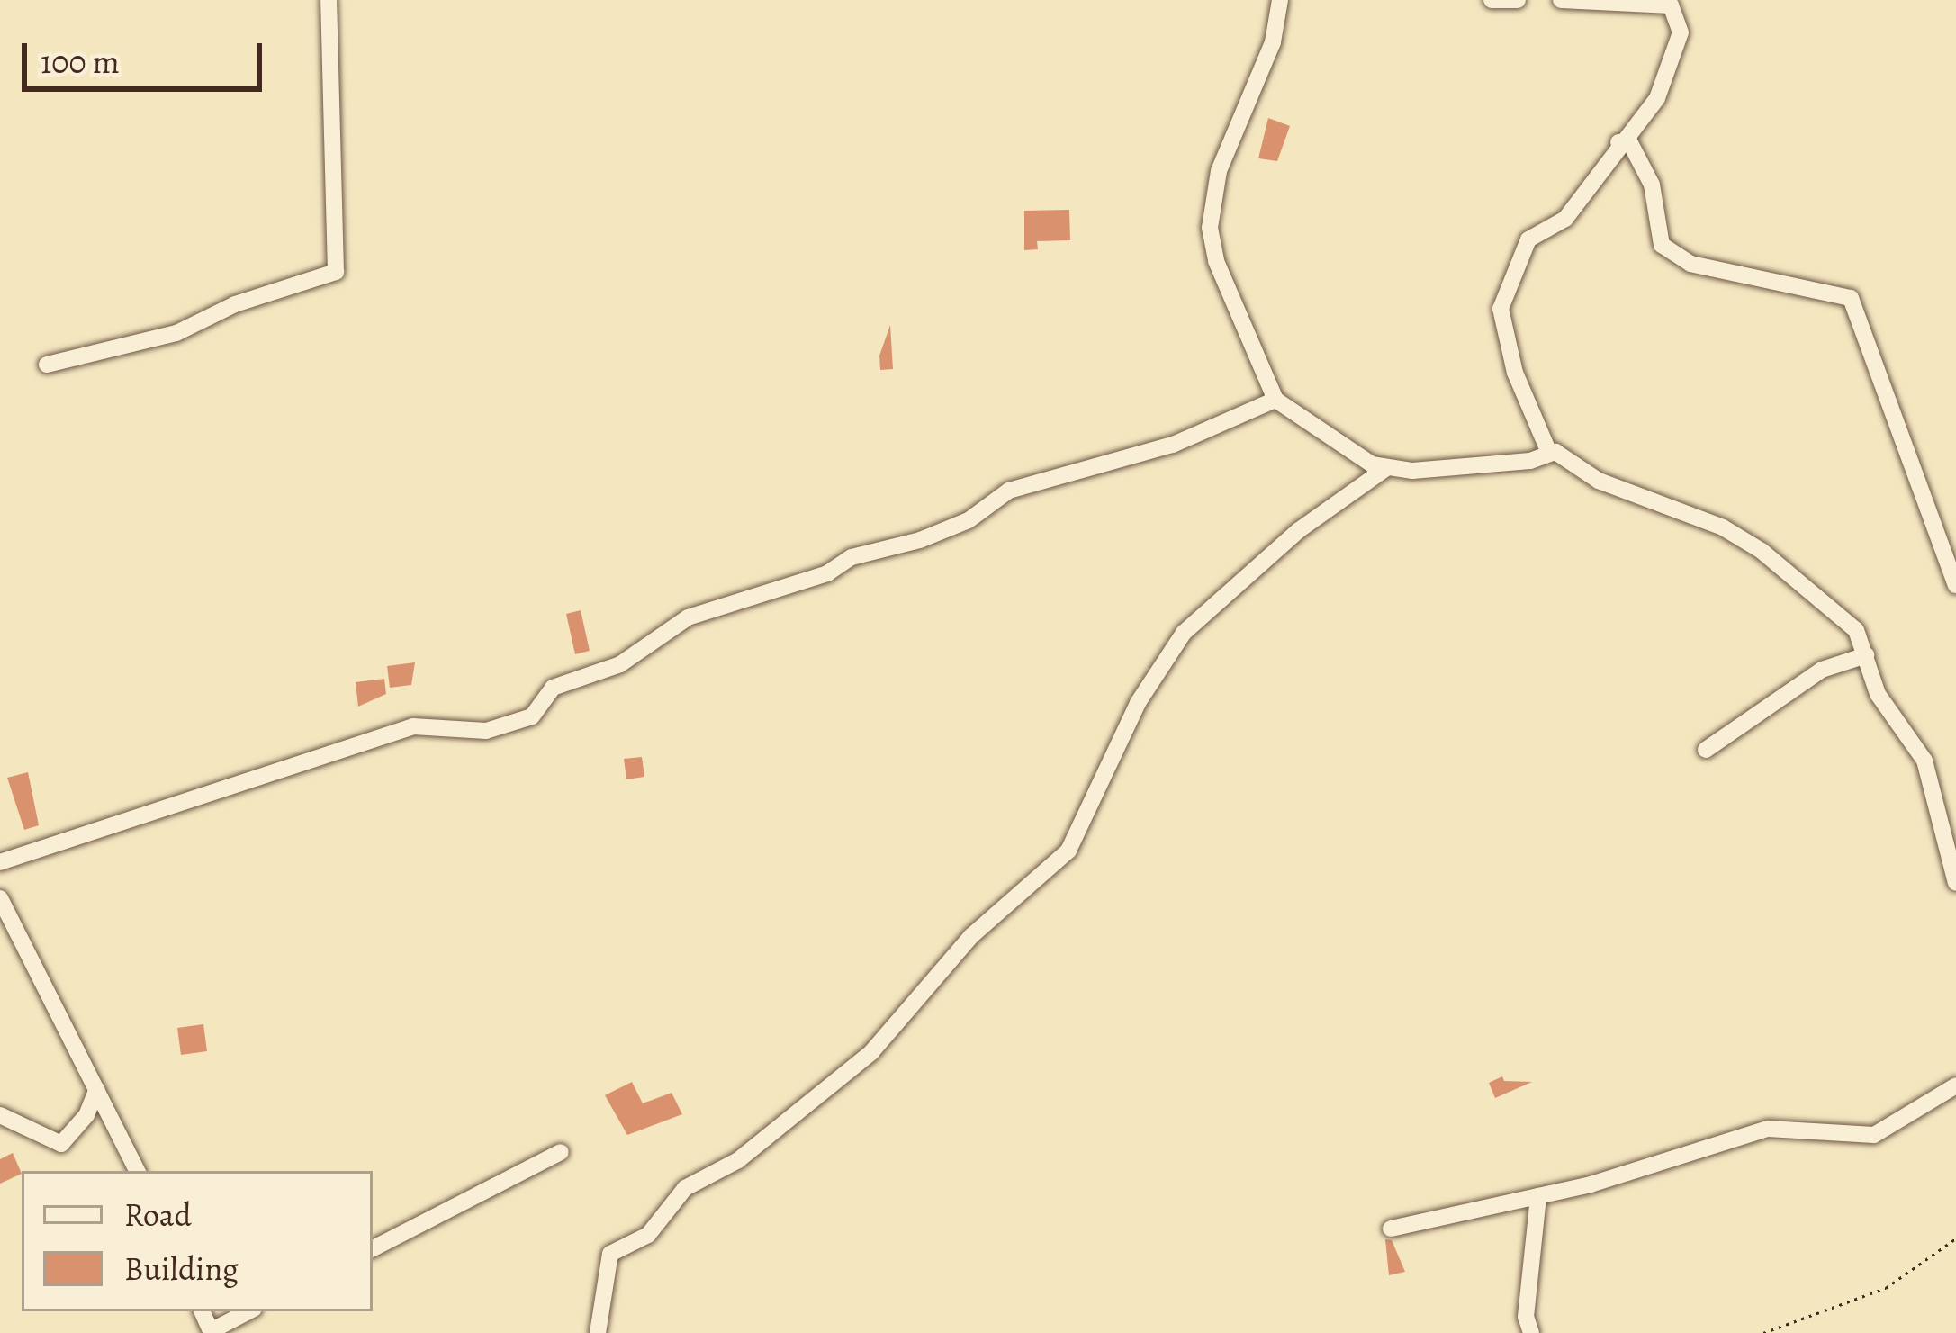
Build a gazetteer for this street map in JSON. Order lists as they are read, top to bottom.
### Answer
{
  "legend": ["Road", "Building"],
  "scale_bar": "100 m"
}
